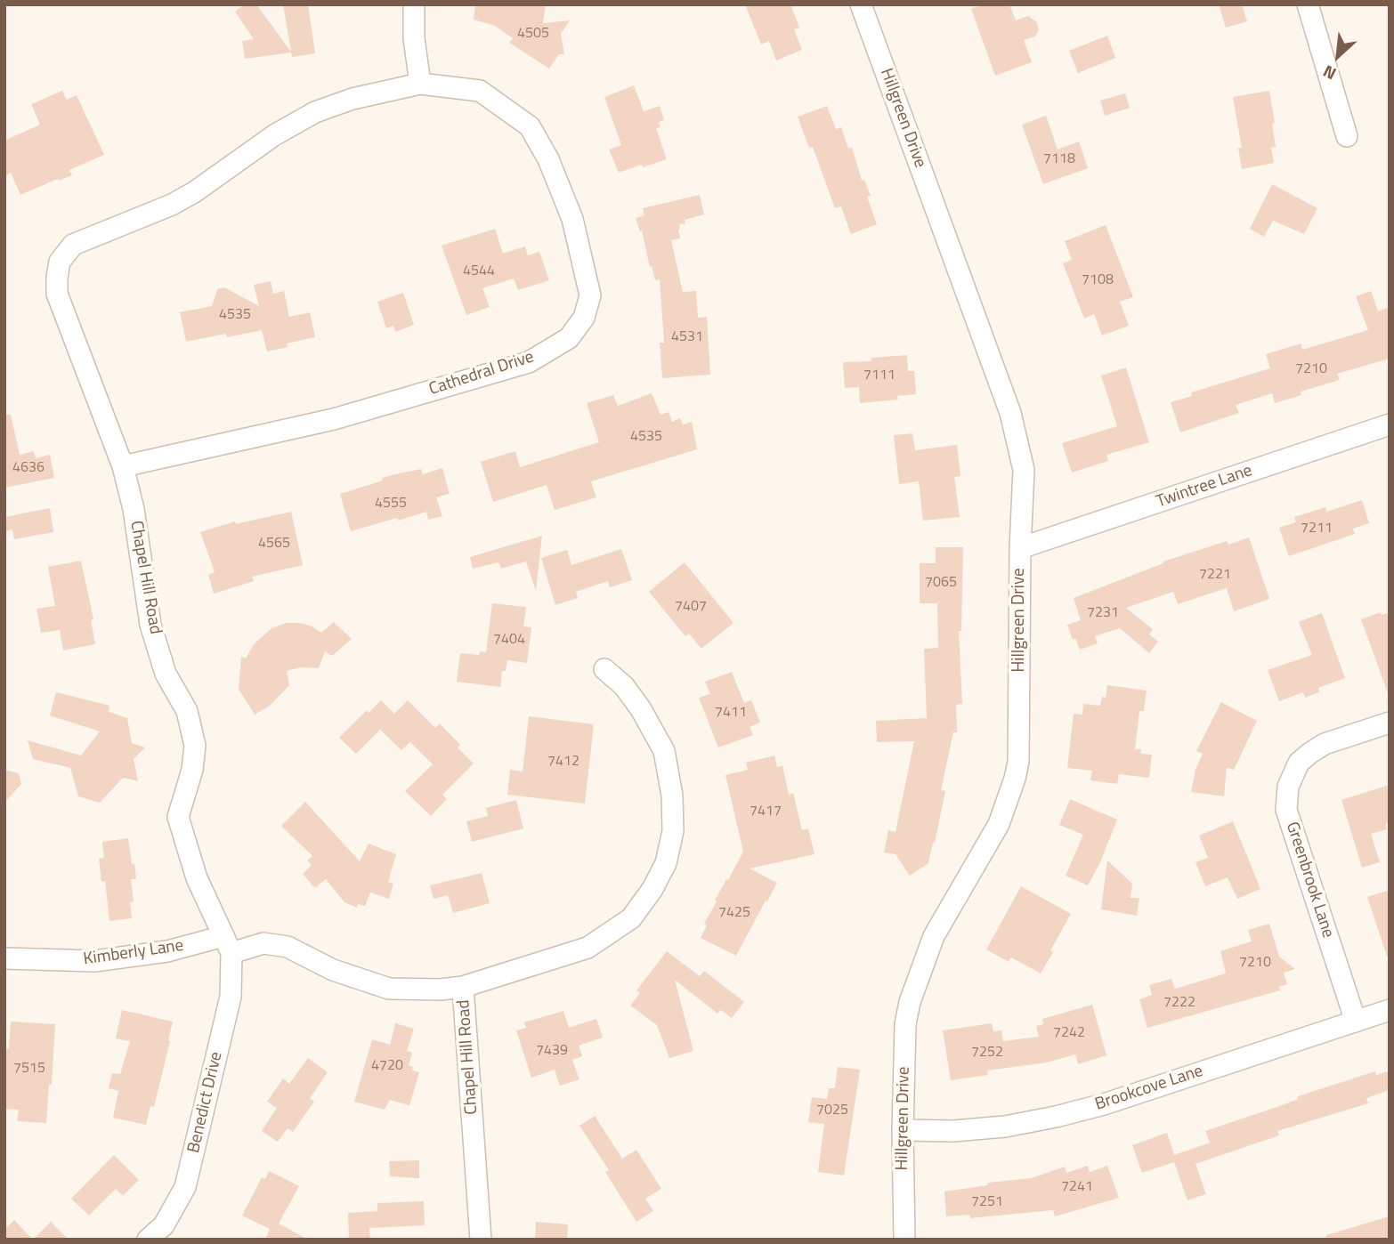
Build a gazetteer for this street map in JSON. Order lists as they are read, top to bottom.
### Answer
{
  "streets": {
    "street": [
      "Hillgreen Drive",
      "Cathedral Drive",
      "Twintree Lane",
      "Chapel Hill Road",
      "Greenbrook Lane",
      "Kimberly Lane",
      "Brookcove Lane",
      "Benedict Drive"
    ]
  },
  "crossings": [
    ["Hillgreen Drive", "Twintree Lane"],
    ["Hillgreen Drive", "Brookcove Lane"],
    ["Cathedral Drive", "Chapel Hill Road"],
    ["Chapel Hill Road", "Kimberly Lane"],
    ["Chapel Hill Road", "Benedict Drive"],
    ["Greenbrook Lane", "Brookcove Lane"],
    ["Kimberly Lane", "Benedict Drive"]
  ],
  "house_numbers": [
    "4505",
    "7118",
    "4544",
    "7108",
    "4535",
    "4531",
    "7210",
    "7111",
    "4535",
    "4636",
    "4555",
    "7211",
    "4565",
    "7221",
    "7065",
    "7407",
    "7231",
    "7404",
    "7411",
    "7412",
    "7417",
    "7425",
    "7210",
    "7222",
    "7242",
    "7439",
    "7252",
    "4720",
    "7515",
    "7025",
    "7241",
    "7251"
  ],
  "north": "bottom left"
}
